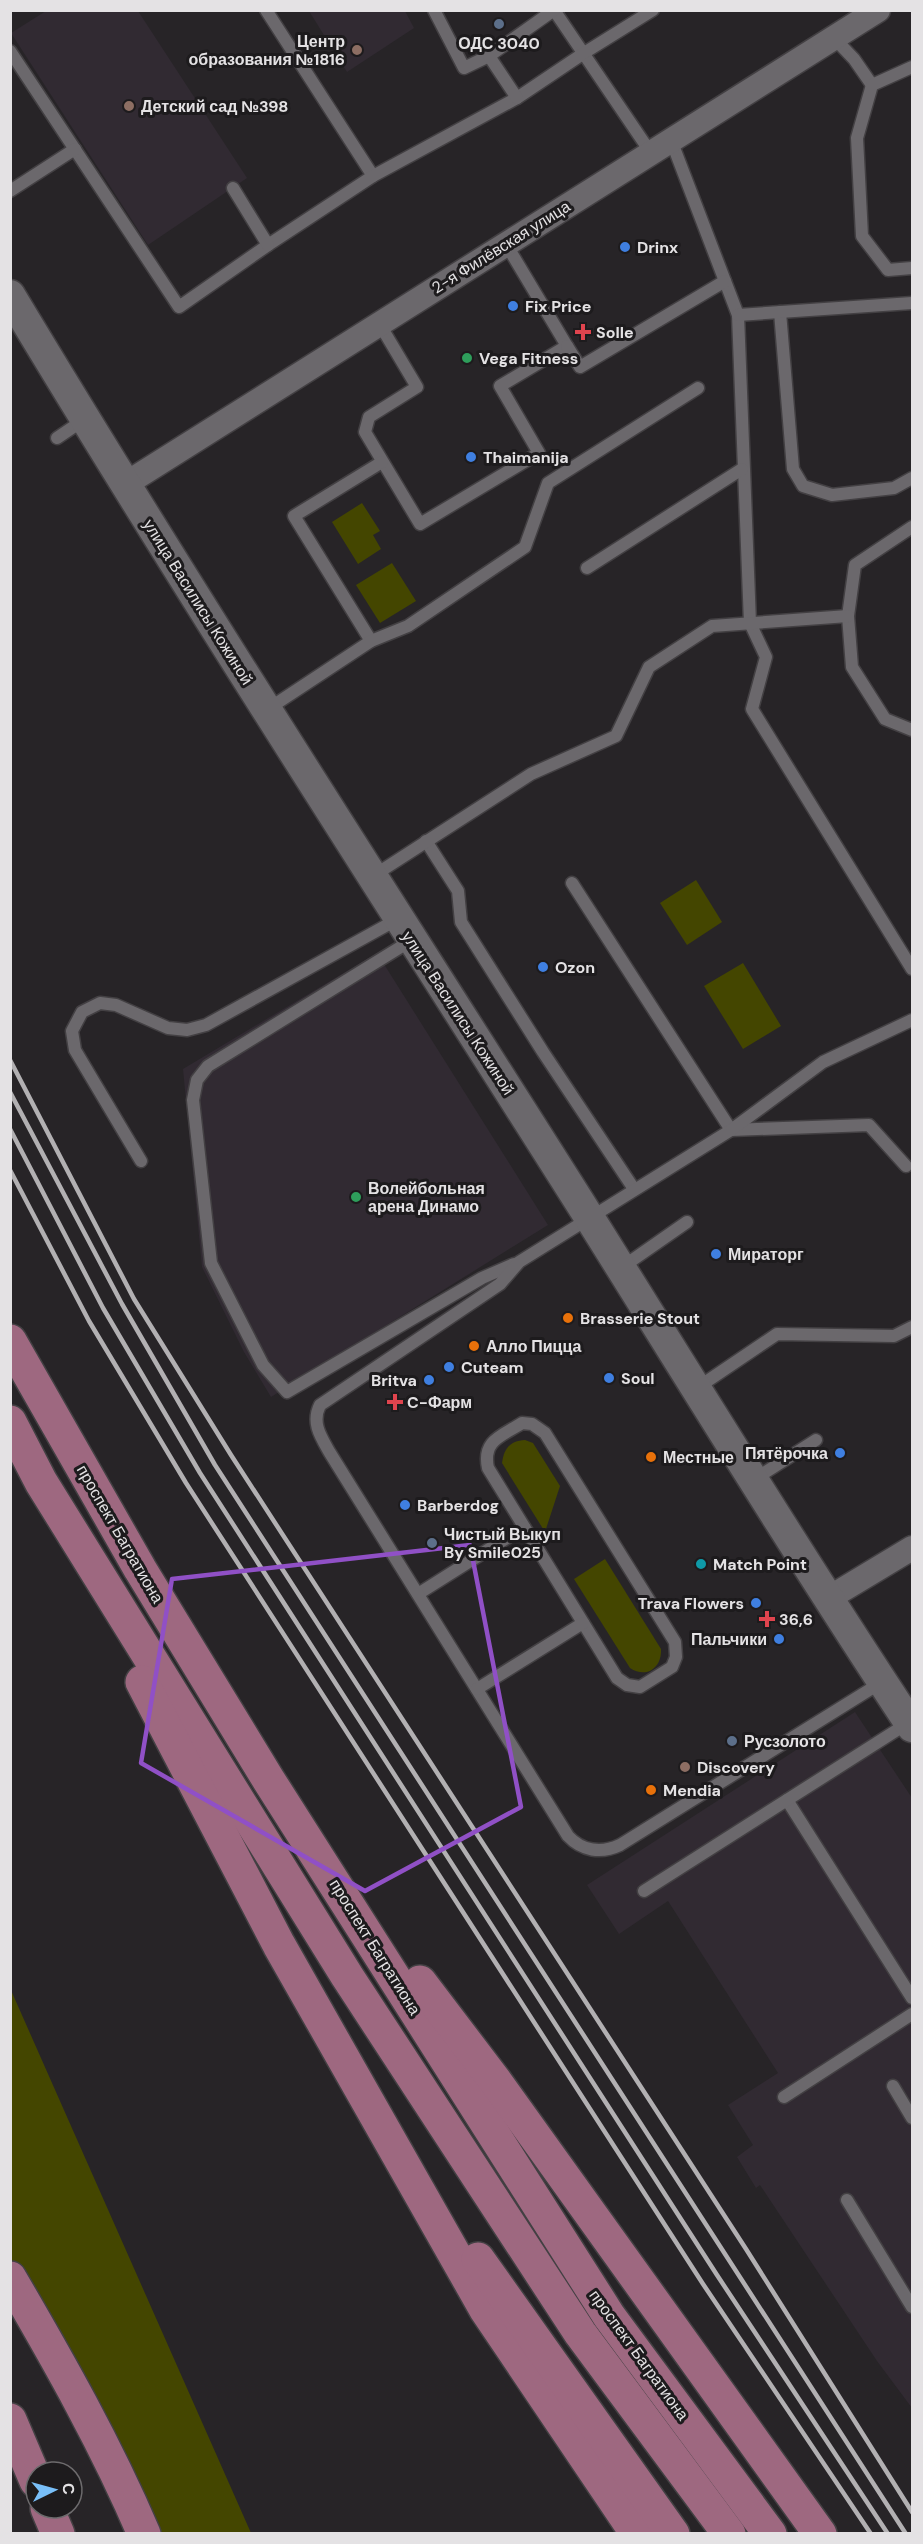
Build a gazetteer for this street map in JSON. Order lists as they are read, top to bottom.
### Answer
{
  "streets": {
    "main road": ["проспект Багратиона"],
    "street": ["2-я Филёвская улица", "улица Василисы Кожиной"]
  },
  "crossings": [
    ["2-я Филёвская улица", "улица Василисы Кожиной"]
  ],
  "places": {
    "other": [
      "ОДС 3040",
      "Центр образования №1816",
      "Детский сад №398",
      "Drinx",
      "Fix Price",
      "Vega Fitness",
      "Thaimanija",
      "Ozon",
      "Волейбольная арена Динамо",
      "Мираторг",
      "Brasserie Stout",
      "Алло Пицца",
      "Cuteam",
      "Soul",
      "Britva",
      "Пятёрочка",
      "Местные",
      "Barberdog",
      "Чистый Выкуп By Smile025",
      "Match Point",
      "Trava Flowers",
      "Пальчики",
      "Русзолото",
      "Discovery",
      "Mendia"
    ],
    "health": ["Solle", "C-Фарм", "36,6"]
  },
  "north": "right"
}
